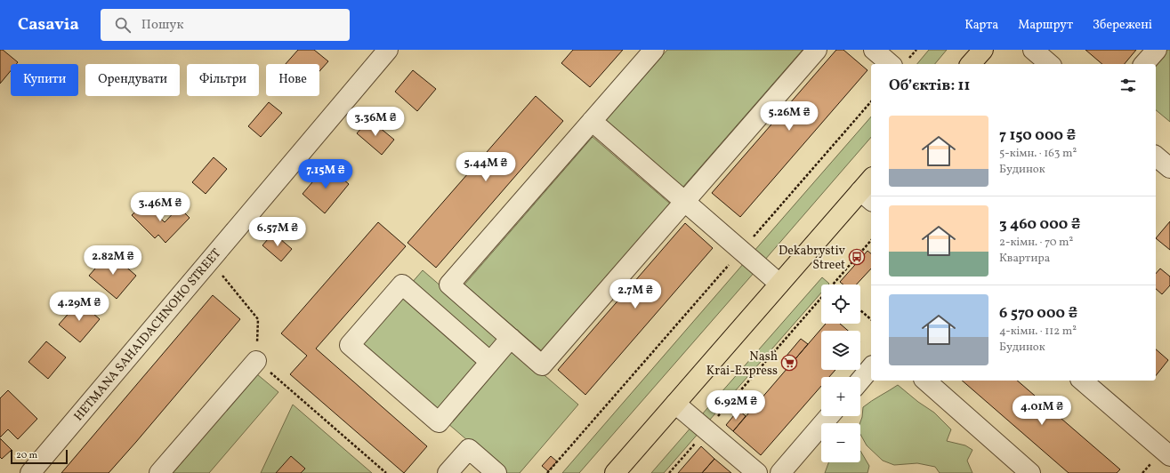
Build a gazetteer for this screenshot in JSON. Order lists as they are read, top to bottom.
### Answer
{
  "streets": {
    "street": ["HETMANA SAHAIDACHNOHO STREET"]
  },
  "places": {
    "bus stop": ["Dekabrystiv Street"],
    "supermarket": ["Nash Krai-Express"]
  },
  "scale_bar": "20 m",
  "page": {
    "header": "Casavia",
    "search": "Пошук",
    "nav": ["Карта", "Маршрут", "Збережені"],
    "chip": [
      "Купити",
      "Орендувати",
      "Фільтри",
      "Нове"
    ],
    "heading": "Об’єктів: 11",
    "price": [
      "5.26M ₴",
      "3.36M ₴",
      "5.44M ₴",
      "7.15M ₴",
      "3.46M ₴",
      "6.57M ₴",
      "2.82M ₴",
      "2.7M ₴",
      "4.29M ₴",
      "6.92M ₴",
      "4.01M ₴"
    ],
    "list": [
      {
        "name": "7 150 000 ₴",
        "note": "5-кімн. · 163 m² · Будинок"
      },
      {
        "name": "3 460 000 ₴",
        "note": "2-кімн. · 70 m² · Квартира"
      },
      {
        "name": "6 570 000 ₴",
        "note": "4-кімн. · 112 m² · Будинок"
      }
    ],
    "map_buttons": ["+", "−"],
    "scale": "20 m"
  }
}
